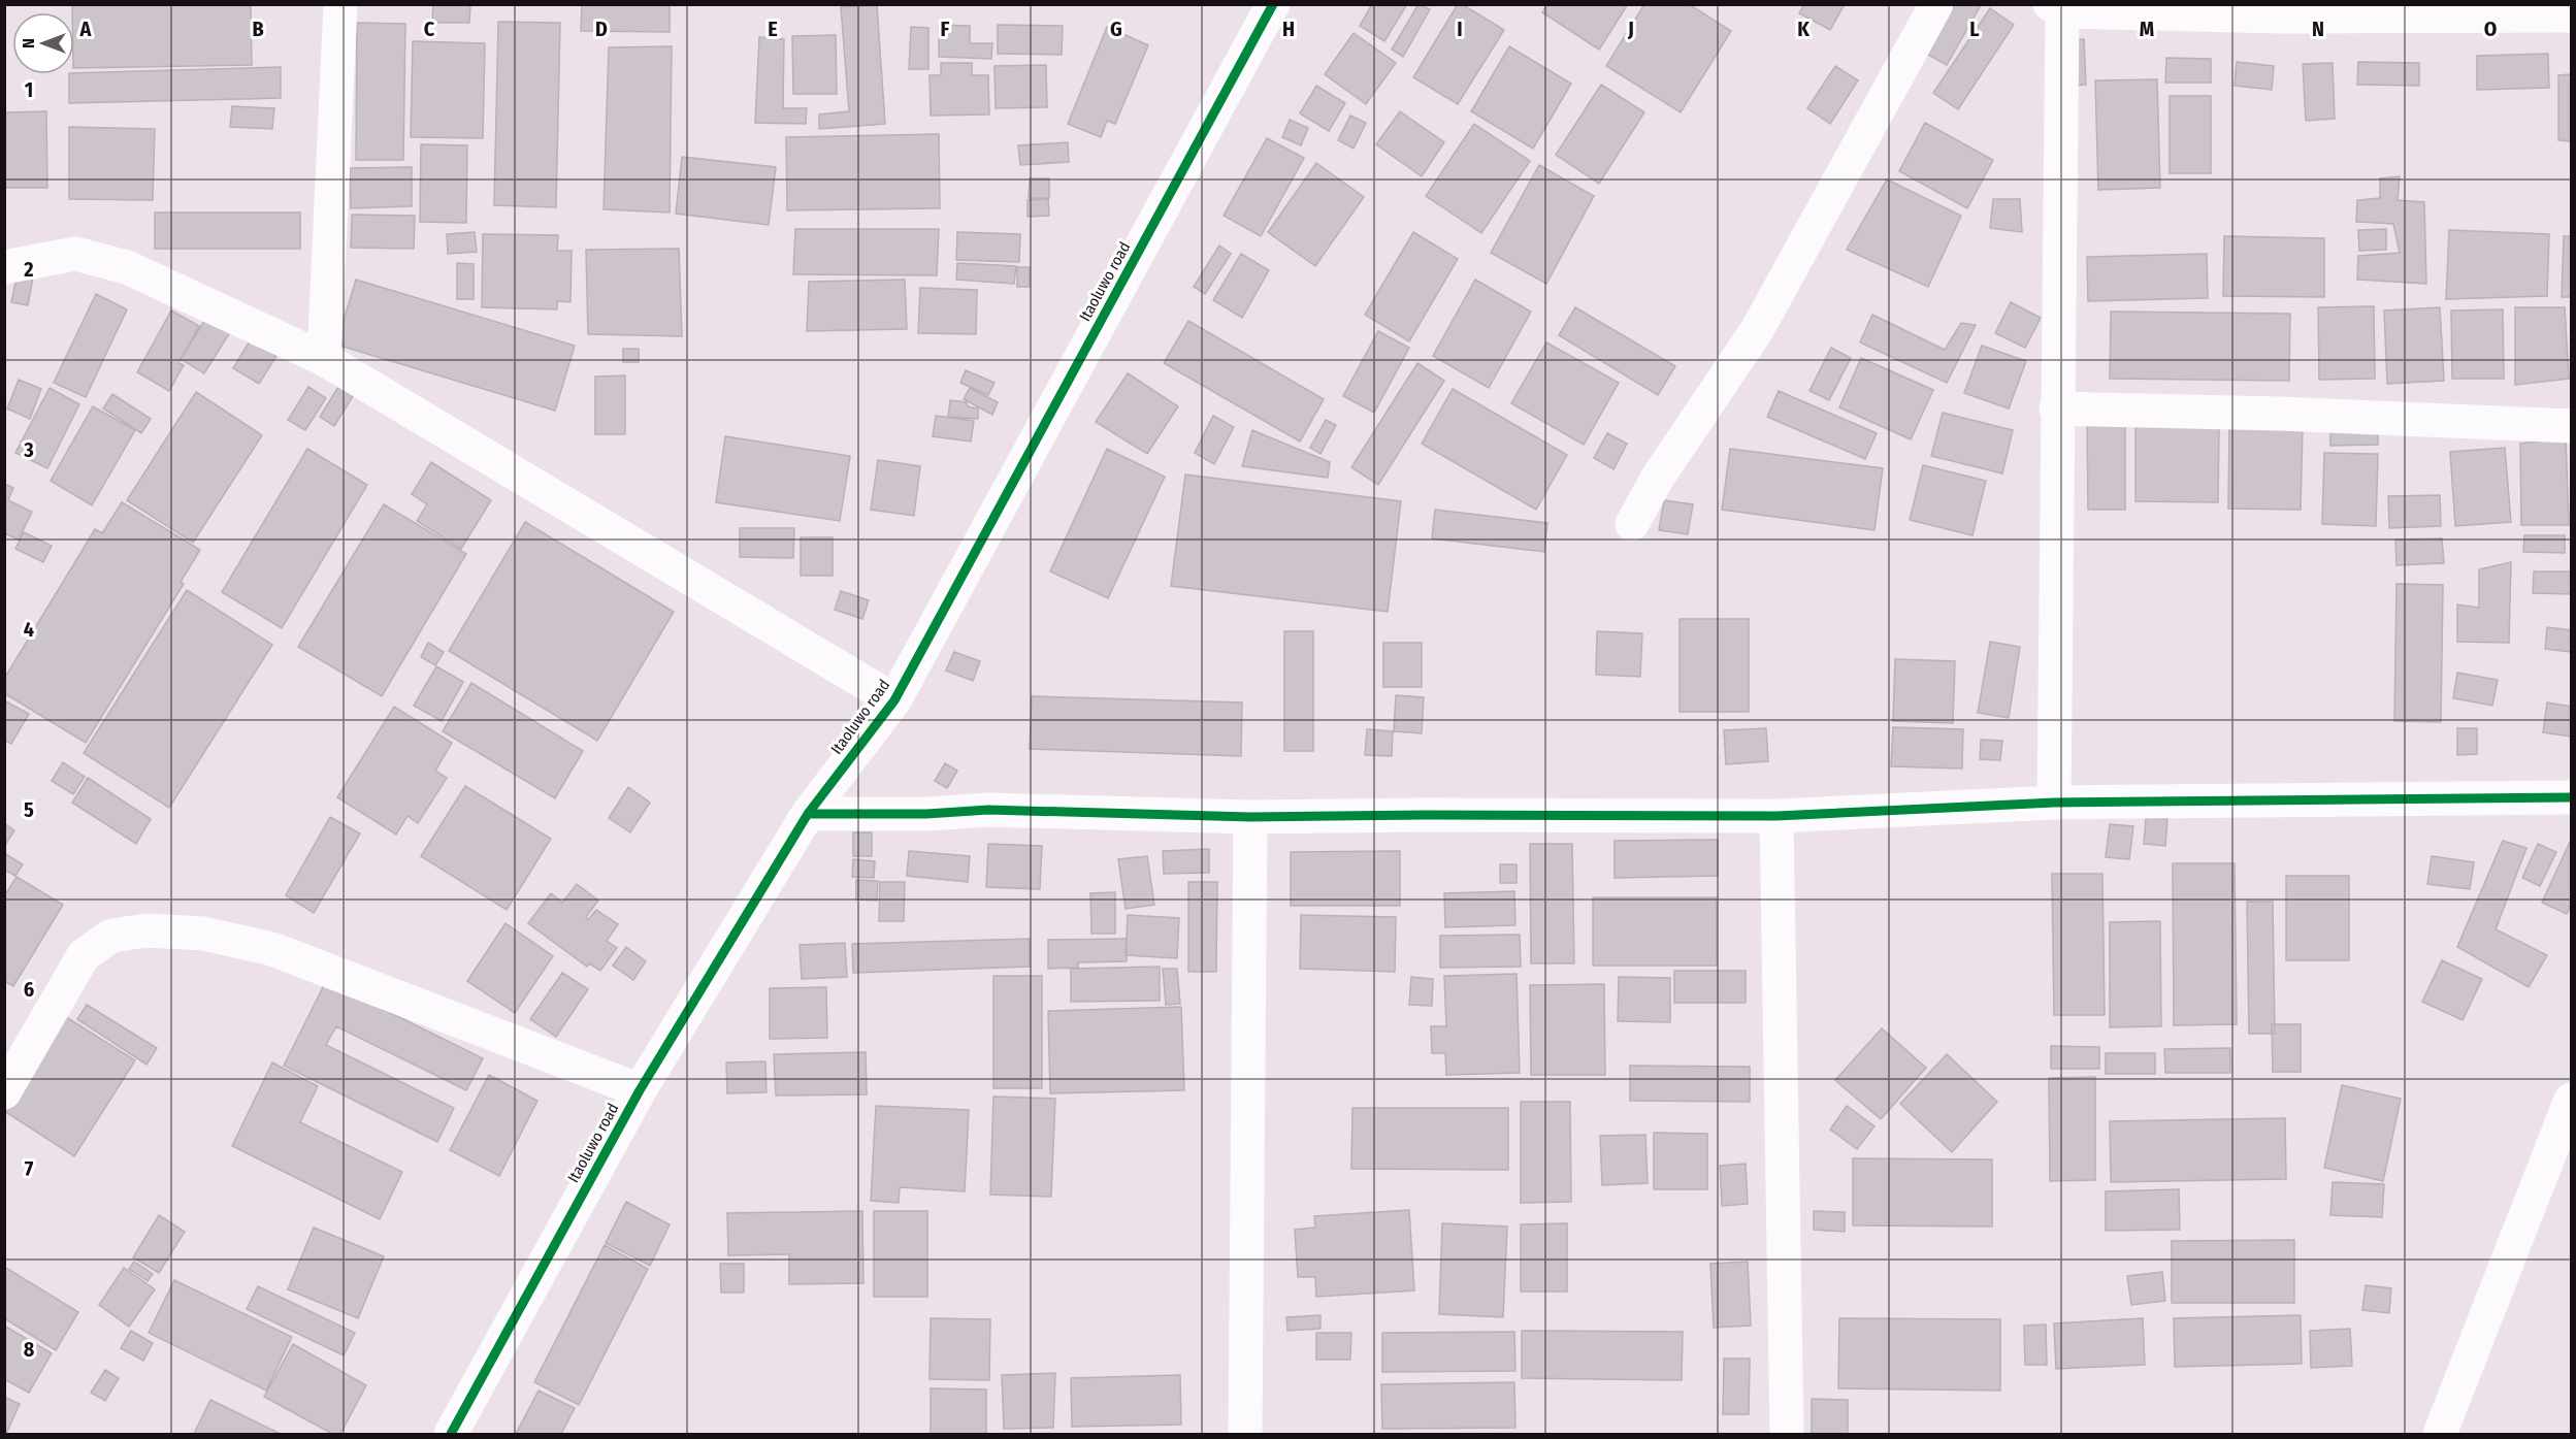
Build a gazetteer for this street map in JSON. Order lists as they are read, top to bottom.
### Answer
{
  "streets": {
    "street": ["Itaoluwo road"]
  },
  "north": "left",
  "grid": {
    "columns": [
      "A",
      "B",
      "C",
      "D",
      "E",
      "F",
      "G",
      "H",
      "I",
      "J",
      "K",
      "L",
      "M",
      "N",
      "O"
    ],
    "rows": [
      "1",
      "2",
      "3",
      "4",
      "5",
      "6",
      "7",
      "8"
    ]
  }
}
